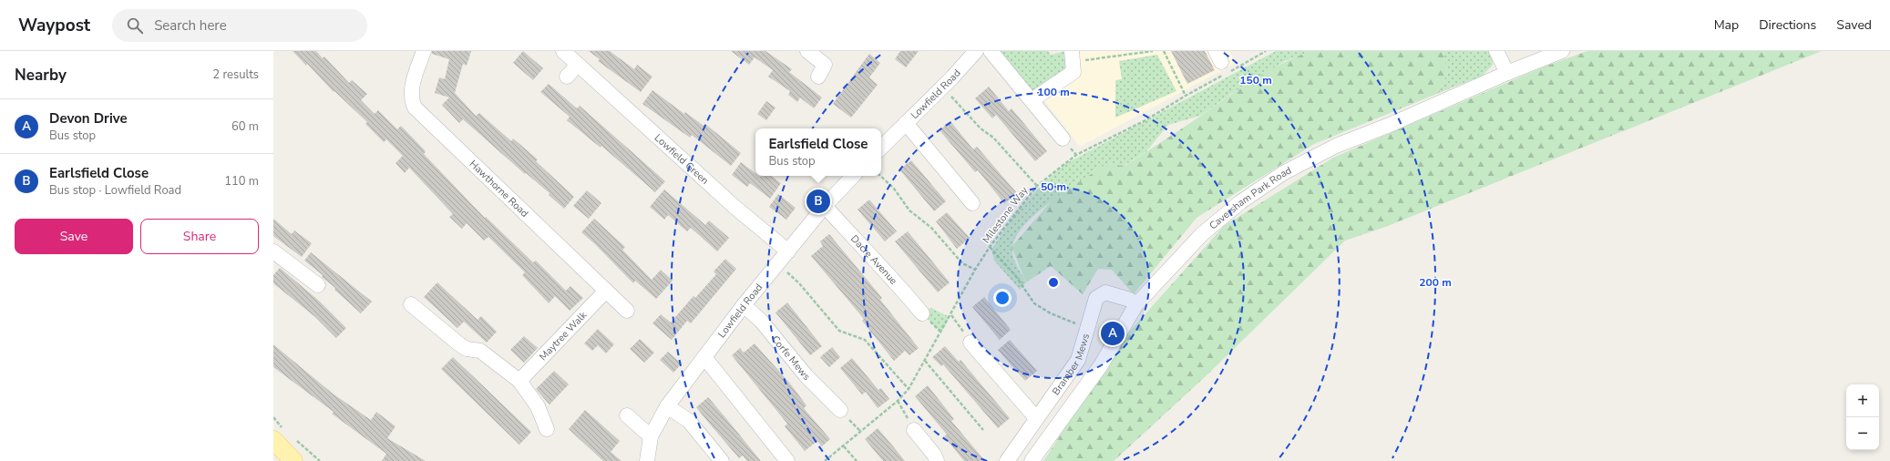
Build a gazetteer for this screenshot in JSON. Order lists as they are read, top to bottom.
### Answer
{
  "streets": {
    "street": [
      "Lowfield Road",
      "Lowfield Green",
      "Hawthorne Road",
      "Caversham Park Road",
      "Dacre Avenue",
      "Maytree Walk",
      "Corfe Mews",
      "Bramber Mews"
    ],
    "path": ["Milestone Way"]
  },
  "crossings": [
    ["Lowfield Road", "Lowfield Green"],
    ["Lowfield Road", "Dacre Avenue"],
    ["Lowfield Road", "Corfe Mews"],
    ["Hawthorne Road", "Maytree Walk"],
    ["Caversham Park Road", "Bramber Mews"]
  ],
  "page": {
    "header": "Waypost",
    "search": "Search here",
    "nav": ["Map", "Directions", "Saved"],
    "heading": ["Nearby", "2 results"],
    "list": [
      {
        "mark": "A",
        "name": "Devon Drive",
        "note": "Bus stop",
        "value": "60 m"
      },
      {
        "mark": "B",
        "name": "Earlsfield Close",
        "note": "Bus stop · Lowfield Road",
        "value": "110 m"
      }
    ],
    "popup": ["Earlsfield Close", "Bus stop"],
    "pins": ["B", "A"],
    "buttons": ["Save", "Share"],
    "map_buttons": ["+", "−"]
  },
  "rings": [
    "150 m",
    "100 m",
    "50 m",
    "200 m"
  ]
}
